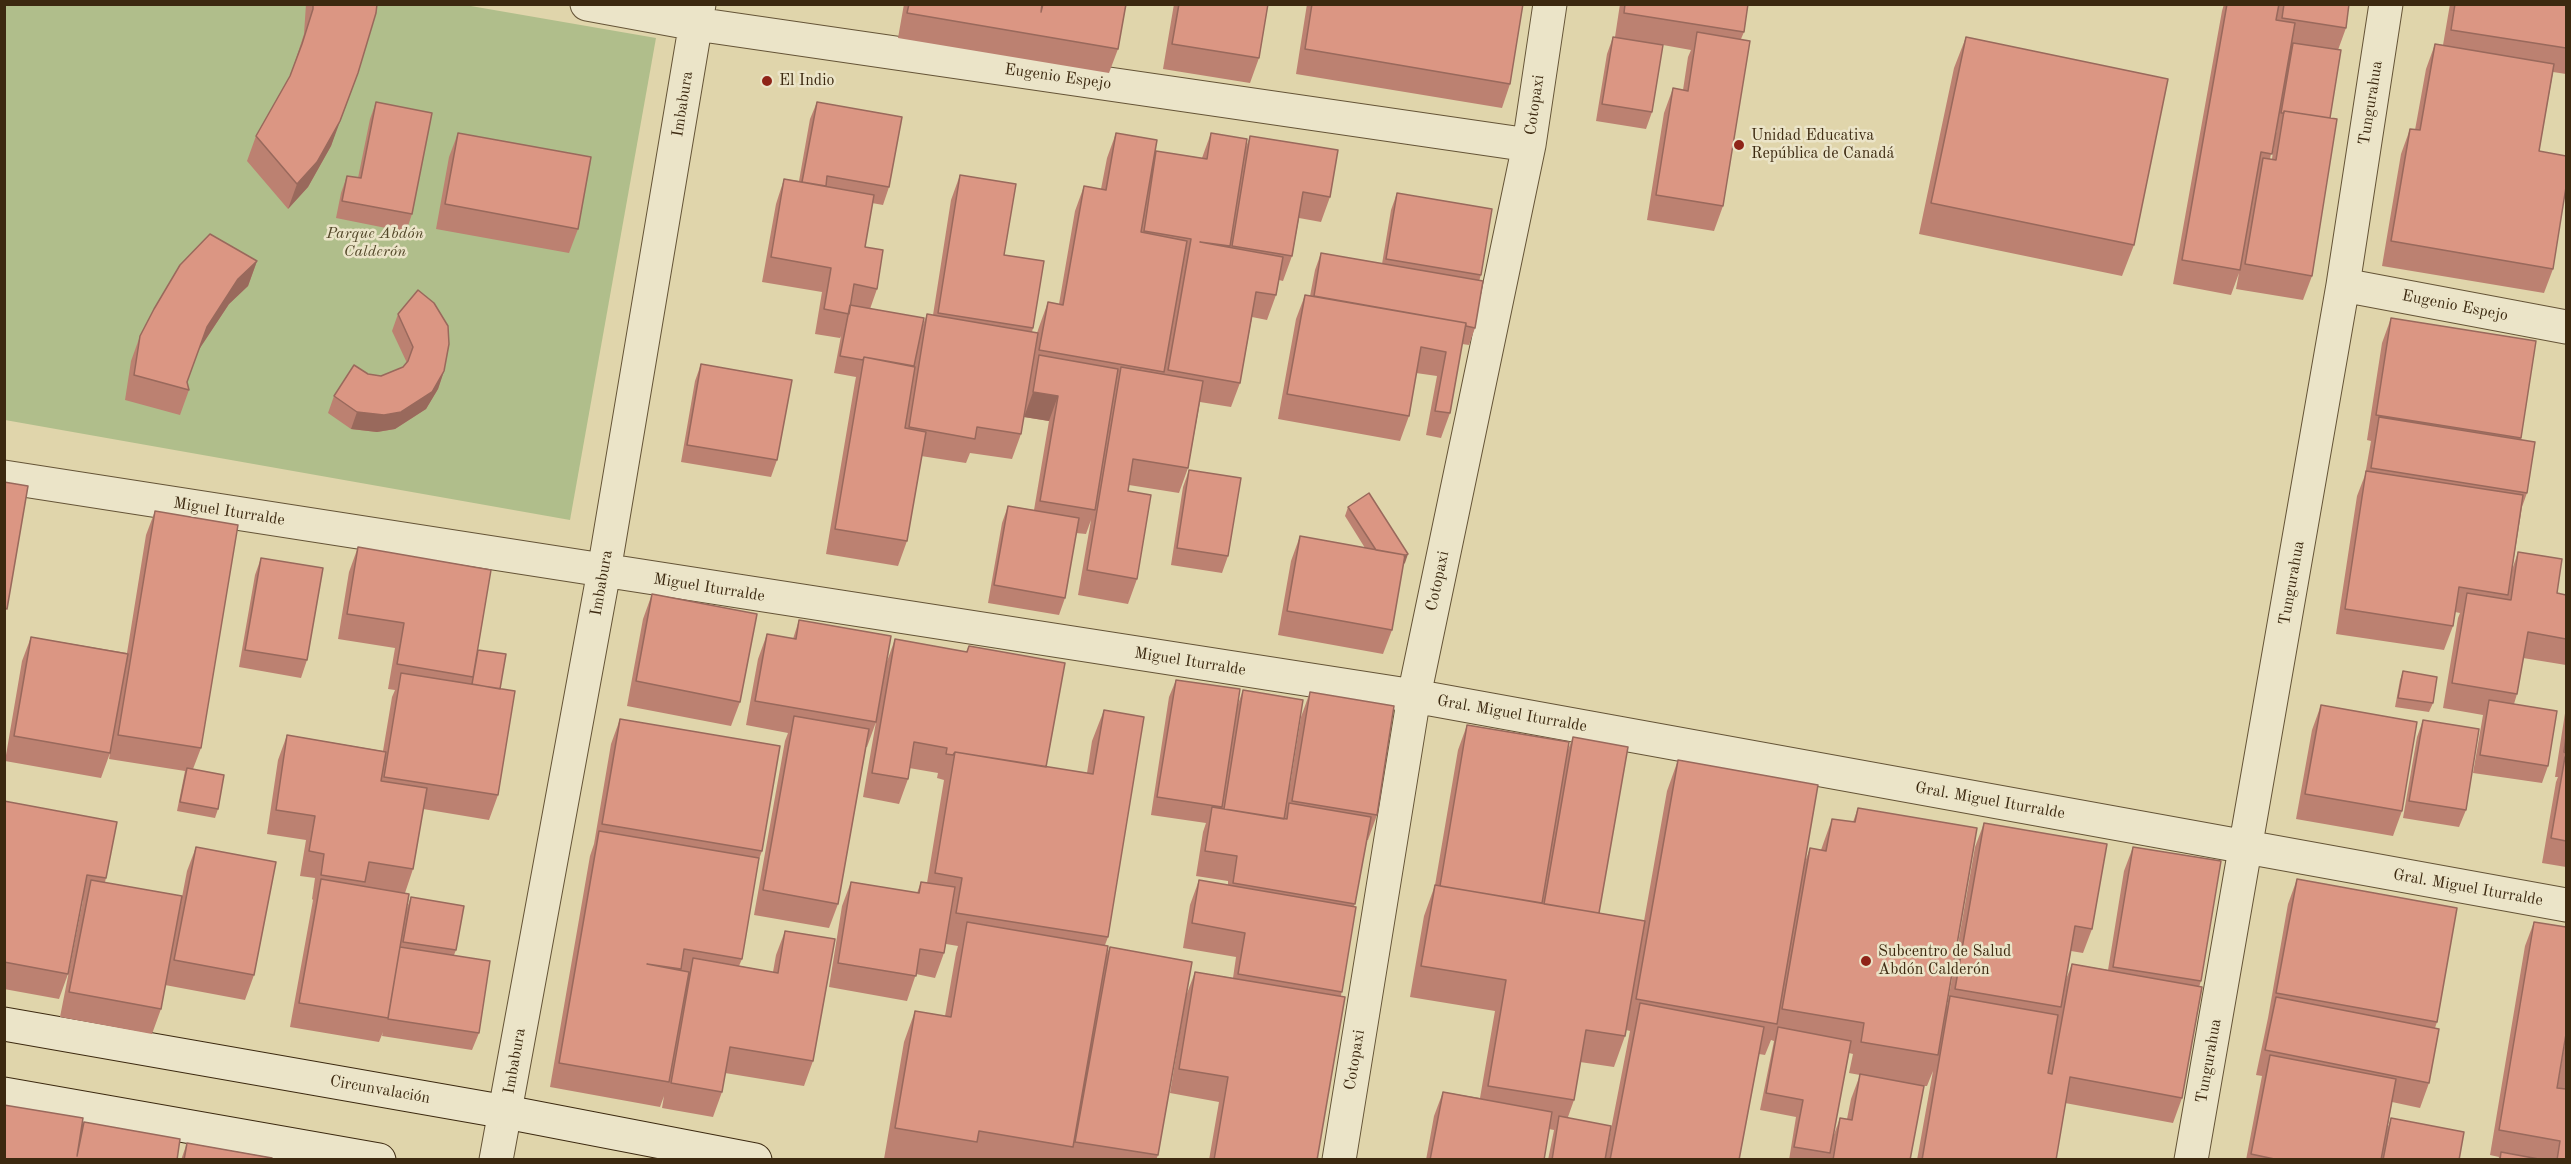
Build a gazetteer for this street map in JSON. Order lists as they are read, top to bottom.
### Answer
{
  "streets": {
    "street": [
      "Eugenio Espejo",
      "Tungurahua",
      "Imbabura",
      "Cotopaxi",
      "Miguel Iturralde",
      "Gral. Miguel Iturralde",
      "Circunvalación"
    ]
  },
  "crossings": [
    ["Eugenio Espejo", "Tungurahua"],
    ["Eugenio Espejo", "Imbabura"],
    ["Eugenio Espejo", "Cotopaxi"],
    ["Tungurahua", "Gral. Miguel Iturralde"],
    ["Imbabura", "Miguel Iturralde"],
    ["Imbabura", "Circunvalación"],
    ["Cotopaxi", "Miguel Iturralde"],
    ["Cotopaxi", "Gral. Miguel Iturralde"],
    ["Miguel Iturralde", "Gral. Miguel Iturralde"]
  ],
  "parks": ["Parque Abdón Calderón"],
  "places": ["El Indio", "Unidad Educativa República de Canadá", "Subcentro de Salud Abdón Calderón"]
}
